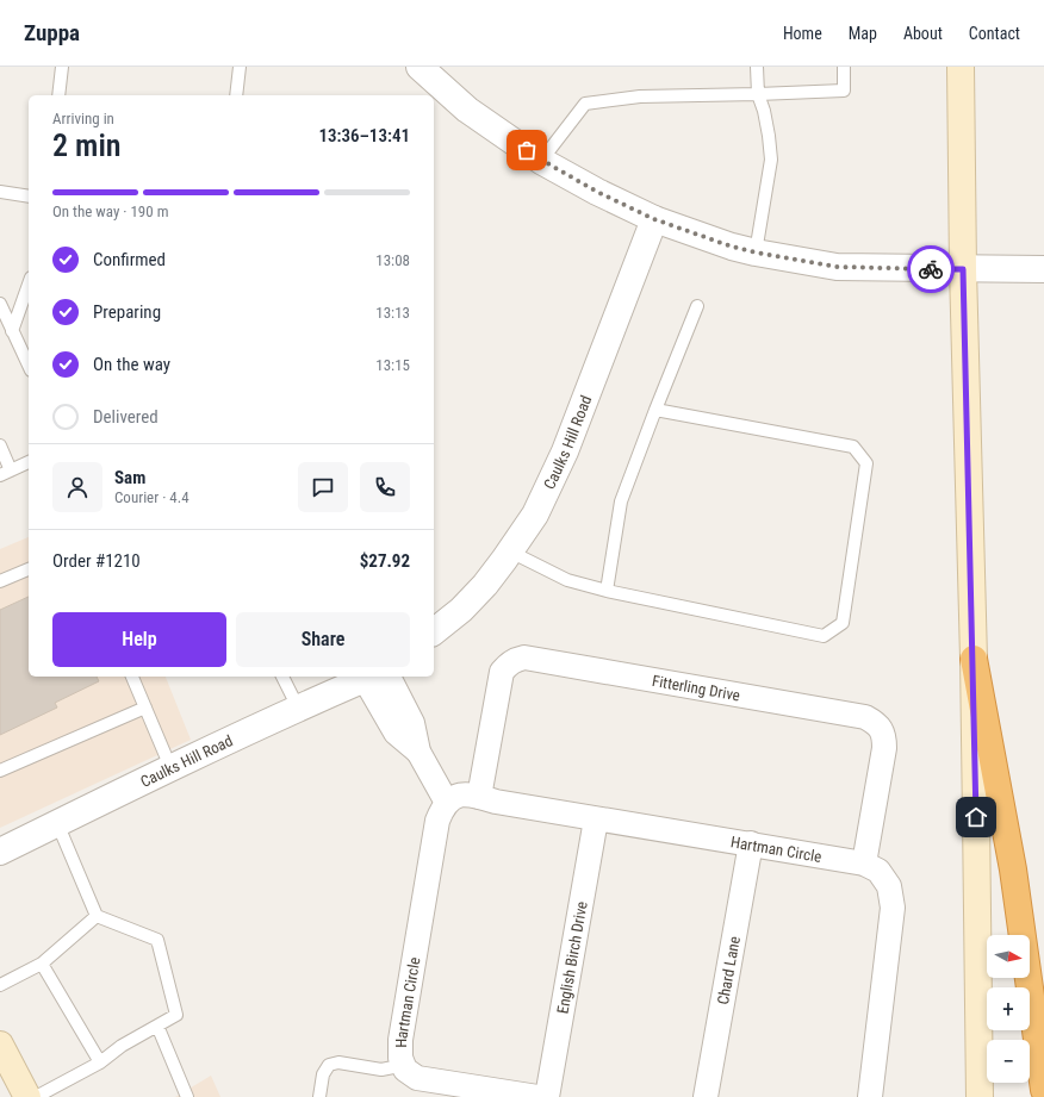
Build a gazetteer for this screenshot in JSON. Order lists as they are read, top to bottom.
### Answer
{
  "streets": {
    "street": [
      "Caulks Hill Road",
      "Fitterling Drive",
      "Hartman Circle",
      "English Birch Drive",
      "Chard Lane"
    ]
  },
  "crossings": [
    ["Fitterling Drive", "Hartman Circle"],
    ["Hartman Circle", "English Birch Drive"],
    ["Hartman Circle", "Chard Lane"]
  ],
  "north": "right",
  "page": {
    "header": "Zuppa",
    "nav": [
      "Home",
      "Map",
      "About",
      "Contact"
    ],
    "heading": ["2 min", "Arriving in", "13:36–13:41"],
    "panel": [
      "Sam",
      "Courier · 4.4",
      "Order #1210",
      "$27.92"
    ],
    "bar": "On the way · 190 m",
    "list": [
      ["Confirmed", "13:08"],
      ["Preparing", "13:13"],
      ["On the way", "13:15"],
      "Delivered"
    ],
    "buttons": ["Help", "Share"],
    "map_buttons": ["+", "−"]
  }
}
